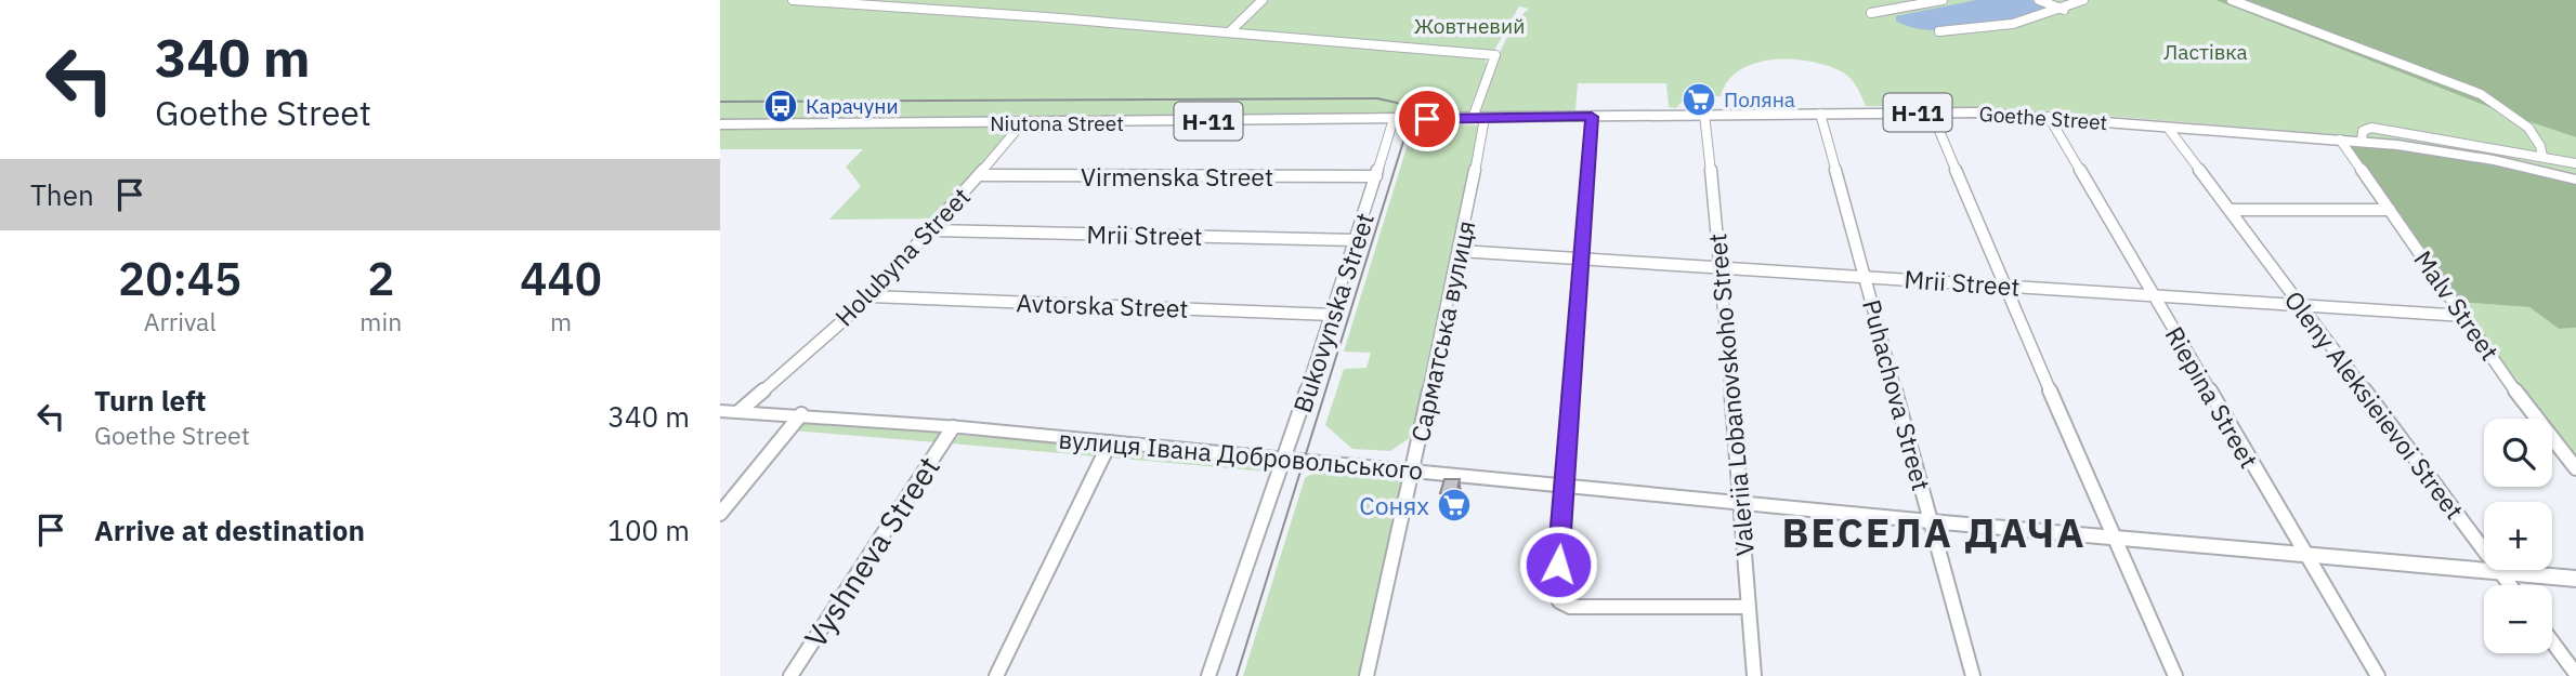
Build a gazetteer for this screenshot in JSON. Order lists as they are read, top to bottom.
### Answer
{
  "streets": {
    "main road": ["Н-11", "Goethe Street", "Niutona Street"],
    "street": [
      "Virmenska Street",
      "Mrii Street",
      "Holubyna Street",
      "Avtorska Street",
      "Malv Street",
      "Bukovynska Street",
      "Сарматська вулиця",
      "Valeriia Lobanovskoho Street",
      "Puhachova Street",
      "Riepina Street",
      "Oleny Aleksieievoi Street",
      "вулиця Івана Добровольського",
      "Vyshneva Street"
    ]
  },
  "crossings": [
    ["Н-11", "Goethe Street"],
    ["Goethe Street", "Niutona Street"],
    ["Goethe Street", "Malv Street"],
    ["Goethe Street", "Bukovynska Street"],
    ["Goethe Street", "Сарматська вулиця"],
    ["Goethe Street", "Valeriia Lobanovskoho Street"],
    ["Goethe Street", "Puhachova Street"],
    ["Goethe Street", "Riepina Street"],
    ["Goethe Street", "Oleny Aleksieievoi Street"],
    ["Niutona Street", "Holubyna Street"],
    ["Niutona Street", "Bukovynska Street"],
    ["Virmenska Street", "Holubyna Street"],
    ["Virmenska Street", "Bukovynska Street"],
    ["Mrii Street", "Holubyna Street"],
    ["Mrii Street", "Malv Street"],
    ["Mrii Street", "Bukovynska Street"],
    ["Mrii Street", "Сарматська вулиця"],
    ["Mrii Street", "Valeriia Lobanovskoho Street"],
    ["Mrii Street", "Puhachova Street"],
    ["Mrii Street", "Riepina Street"],
    ["Mrii Street", "Oleny Aleksieievoi Street"],
    ["Holubyna Street", "Avtorska Street"],
    ["Holubyna Street", "вулиця Івана Добровольського"],
    ["Avtorska Street", "Bukovynska Street"],
    ["Bukovynska Street", "вулиця Івана Добровольського"],
    ["Сарматська вулиця", "вулиця Івана Добровольського"],
    ["Valeriia Lobanovskoho Street", "вулиця Івана Добровольського"],
    ["Puhachova Street", "вулиця Івана Добровольського"],
    ["Riepina Street", "вулиця Івана Добровольського"],
    ["Oleny Aleksieievoi Street", "вулиця Івана Добровольського"],
    ["вулиця Івана Добровольського", "Vyshneva Street"]
  ],
  "districts": ["ВЕСЕЛА ДАЧА"],
  "parks": ["Жовтневий", "Ластівка"],
  "places": {
    "supermarket": ["Поляна", "Сонях"],
    "bus stop": ["Карачуни"]
  },
  "page": {
    "turn": ["340 m", "Goethe Street"],
    "then": "Then",
    "eta": [
      "20:45",
      "Arrival",
      "2",
      "min",
      "440",
      "m"
    ],
    "list": [
      {
        "name": "Turn left",
        "note": "Goethe Street",
        "value": "340 m"
      },
      {
        "name": "Arrive at destination",
        "value": "100 m"
      }
    ],
    "map_buttons": ["+", "−"]
  }
}
